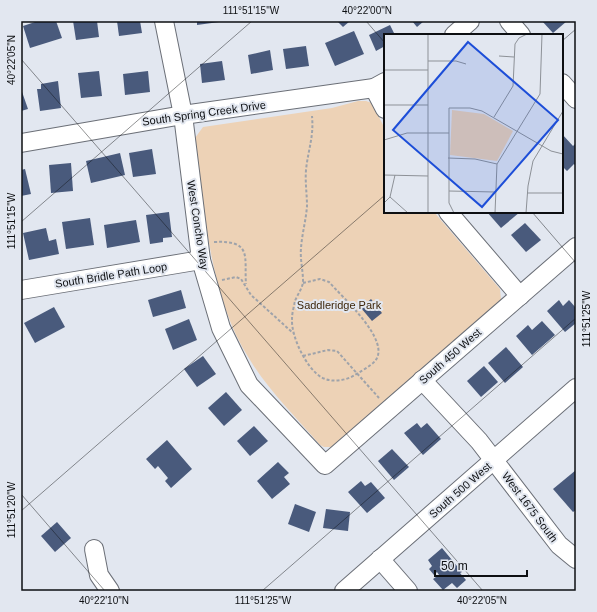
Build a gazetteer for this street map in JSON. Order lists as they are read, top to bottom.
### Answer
{
  "streets": {
    "street": [
      "South Spring Creek Drive",
      "West Concho Way",
      "South Bridle Path Loop",
      "South 450 West",
      "South 500 West",
      "West 1675 South"
    ]
  },
  "crossings": [
    ["South Spring Creek Drive", "West Concho Way"],
    ["West Concho Way", "South Bridle Path Loop"],
    ["West Concho Way", "South 450 West"],
    ["South 450 West", "West 1675 South"],
    ["South 500 West", "West 1675 South"]
  ],
  "parks": ["Saddleridge Park"],
  "scale_bar": "50 m",
  "coordinates": [
    "111°51'15\"W",
    "40°22'00\"N",
    "40°22'05\"N",
    "111°51'25\"W",
    "111°51'20\"W",
    "40°22'10\"N"
  ]
}
